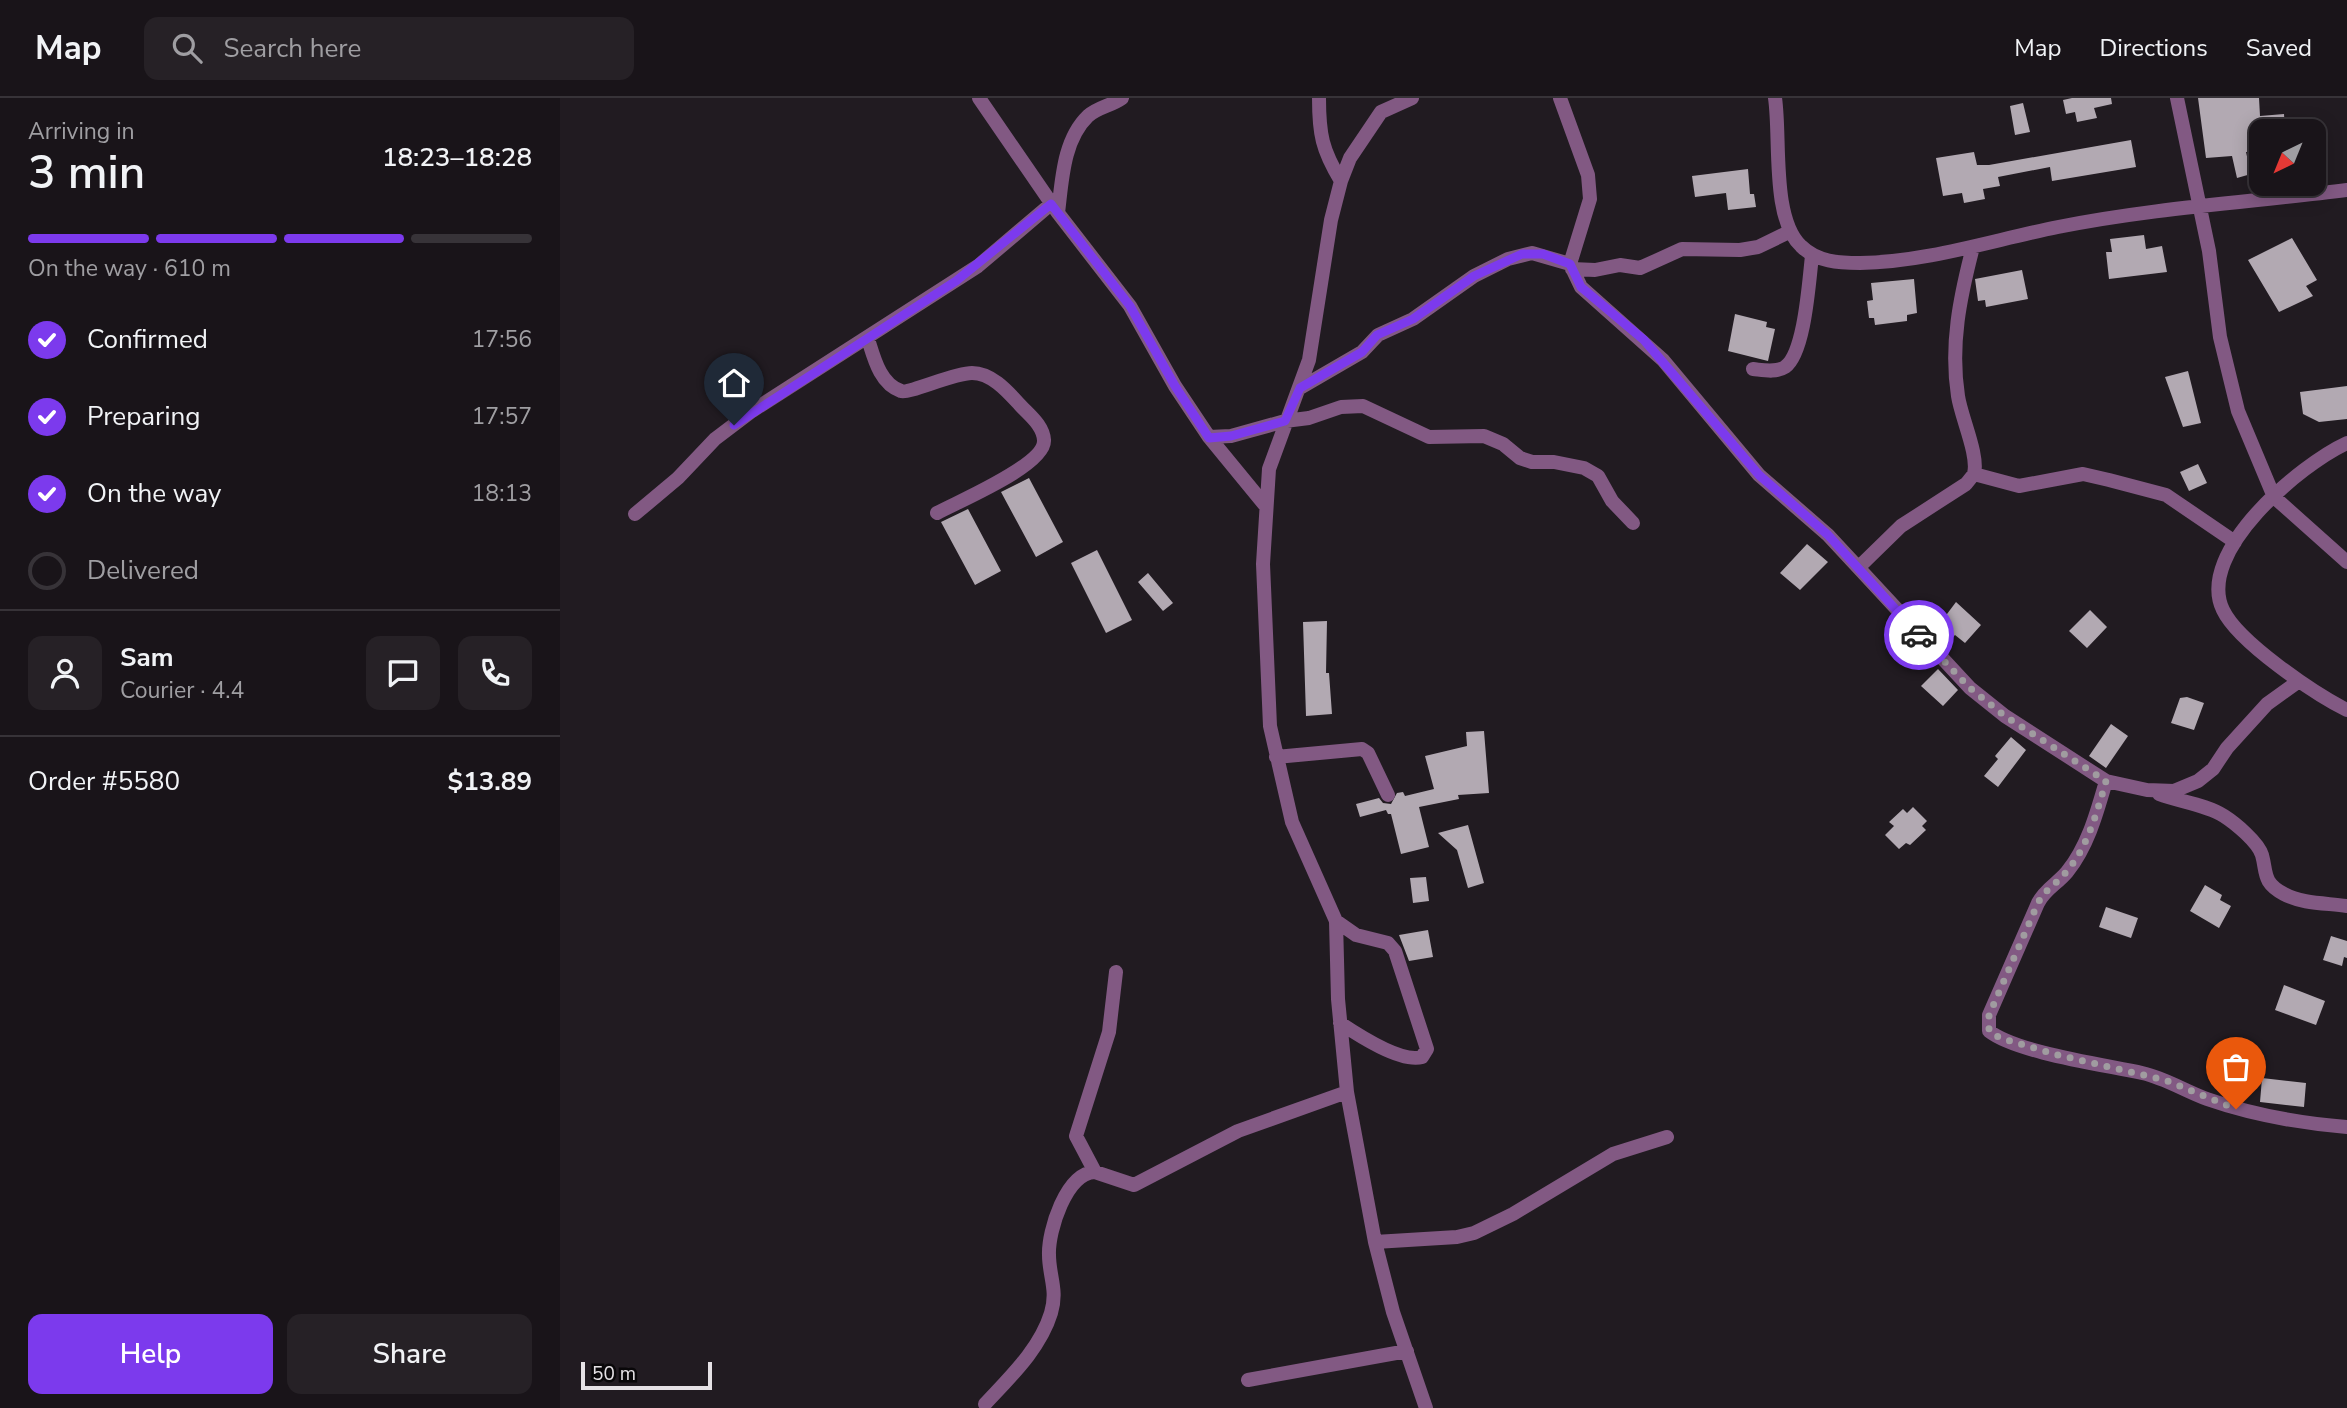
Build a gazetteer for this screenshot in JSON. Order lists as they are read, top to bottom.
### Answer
{
  "scale_bar": "50 m",
  "north": "bottom left",
  "page": {
    "header": "Map",
    "search": "Search here",
    "nav": ["Map", "Directions", "Saved"],
    "heading": ["3 min", "Arriving in", "18:23–18:28"],
    "panel": [
      "Sam",
      "Courier · 4.4",
      "Order #5580",
      "$13.89"
    ],
    "bar": "On the way · 610 m",
    "list": [
      ["Confirmed", "17:56"],
      ["Preparing", "17:57"],
      ["On the way", "18:13"],
      "Delivered"
    ],
    "buttons": ["Help", "Share"],
    "scale": "50 m"
  }
}
